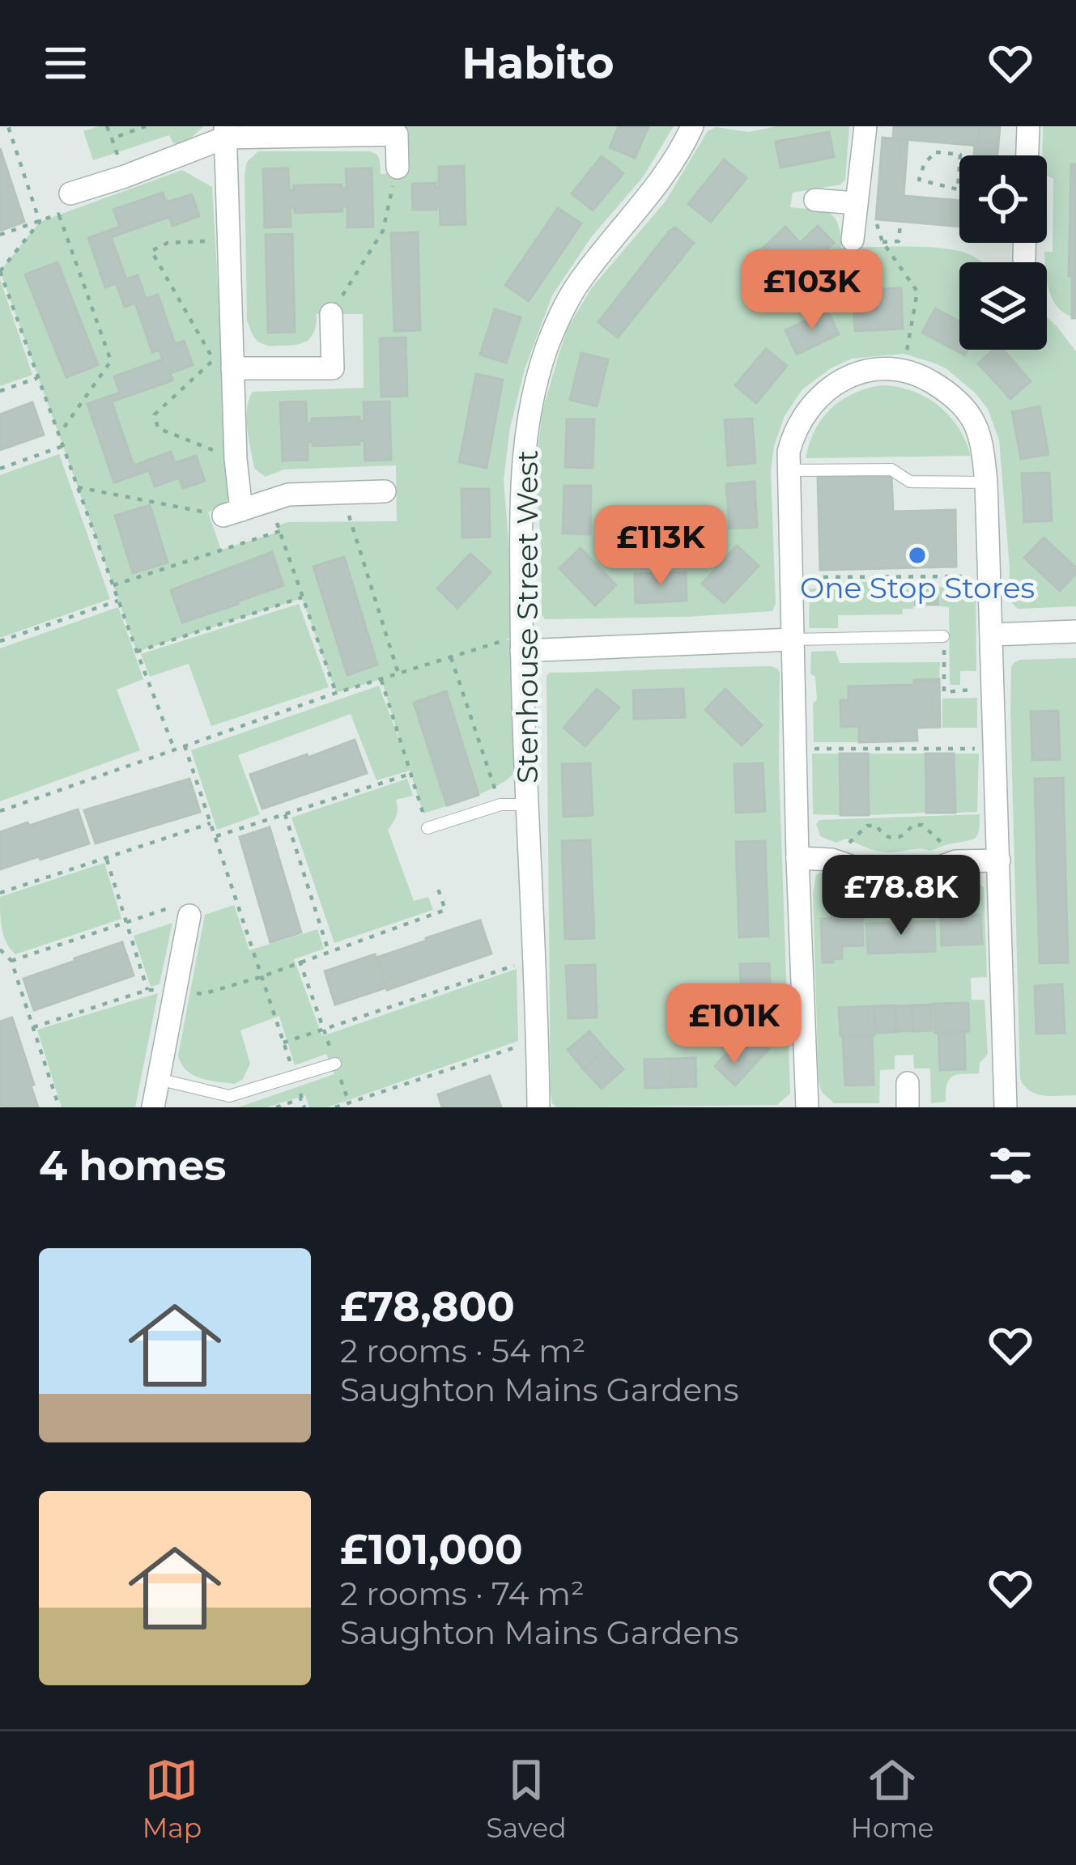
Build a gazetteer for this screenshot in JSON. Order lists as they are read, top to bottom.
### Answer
{
  "streets": {
    "street": ["Stenhouse Street West"]
  },
  "places": ["One Stop Stores"],
  "page": {
    "header": "Habito",
    "price": [
      "£103K",
      "£113K",
      "£78.8K",
      "£101K"
    ],
    "heading": "4 homes",
    "list": [
      {
        "name": "£78,800",
        "note": "2 rooms · 54 m² · Saughton Mains Gardens"
      },
      {
        "name": "£101,000",
        "note": "2 rooms · 74 m² · Saughton Mains Gardens"
      }
    ],
    "tabs": ["Map", "Saved", "Home"]
  }
}
